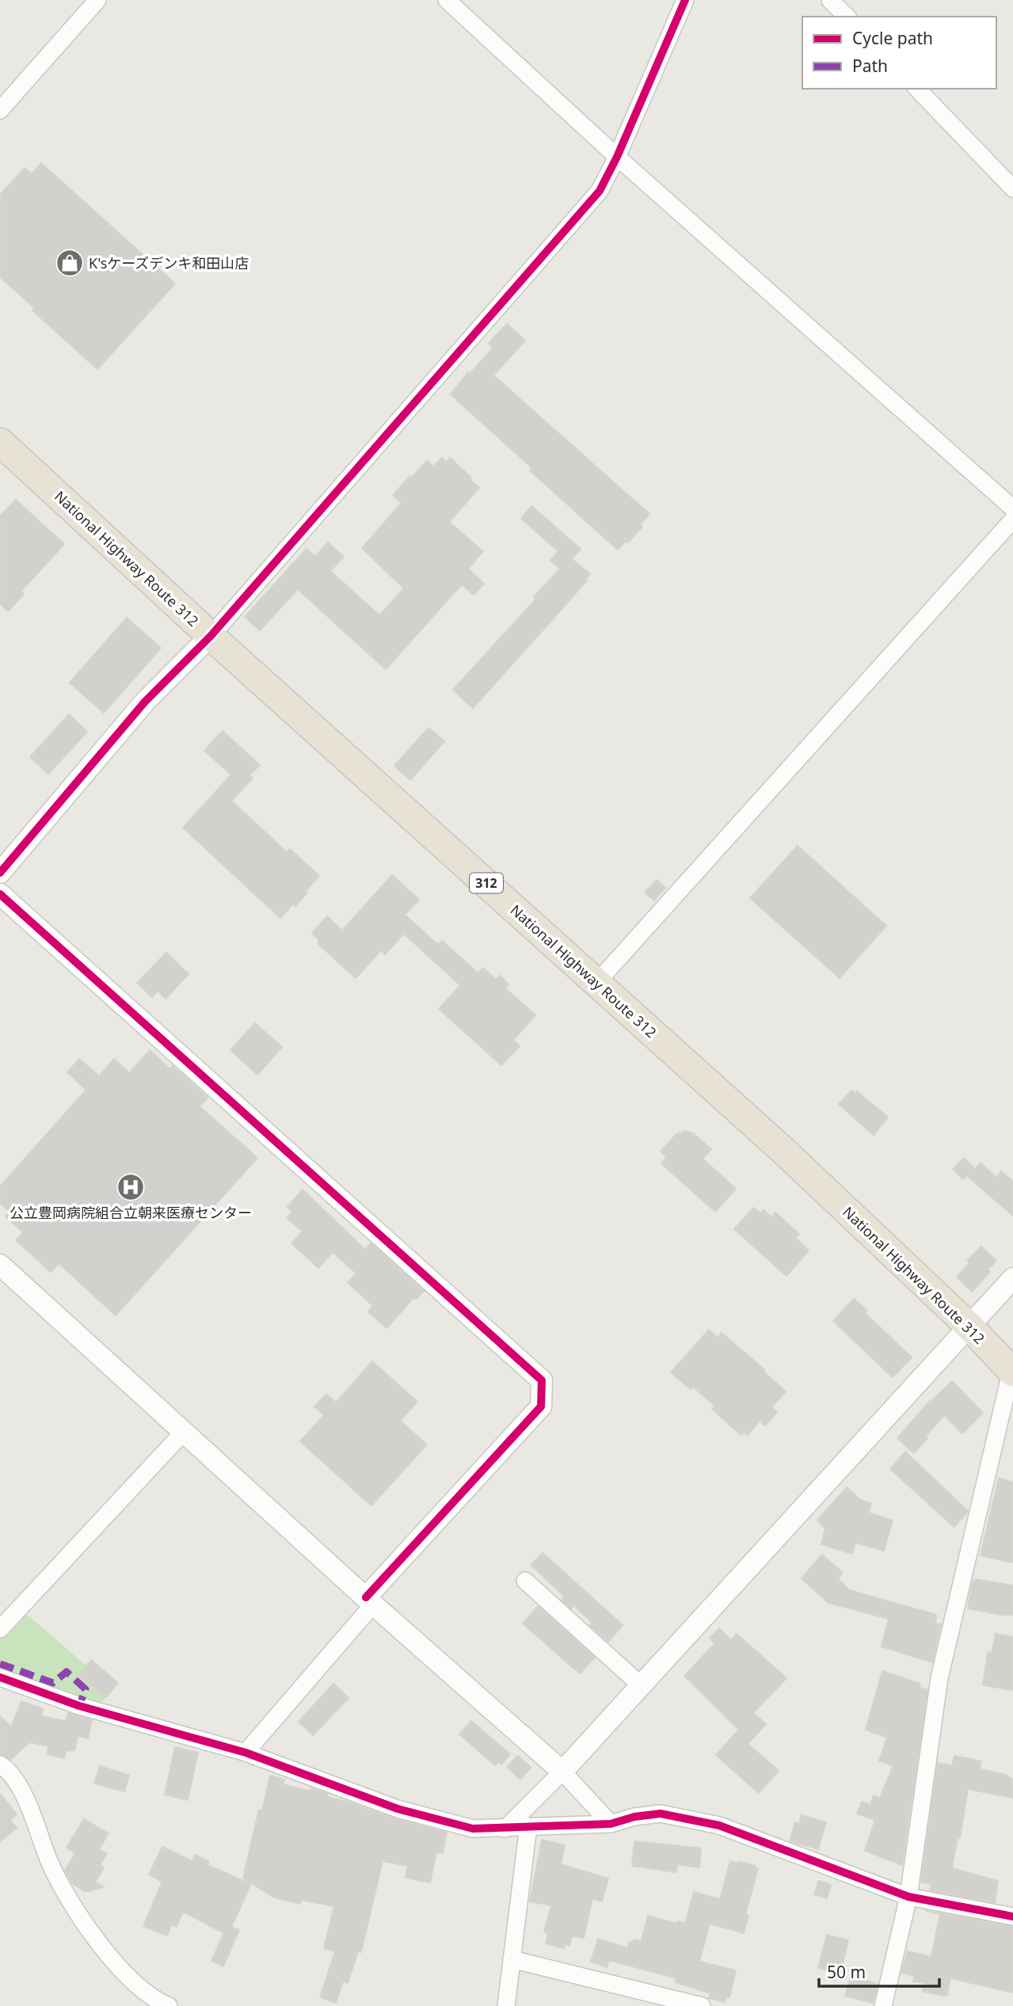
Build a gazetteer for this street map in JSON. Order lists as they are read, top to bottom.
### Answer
{
  "streets": {
    "highway": ["National Highway Route 312", "312"]
  },
  "places": {
    "shop": ["K'sケーズデンキ和田山店"],
    "hospital": ["公立豊岡病院組合立朝来医療センター"]
  },
  "legend": ["Cycle path", "Path"],
  "scale_bar": "50 m"
}
